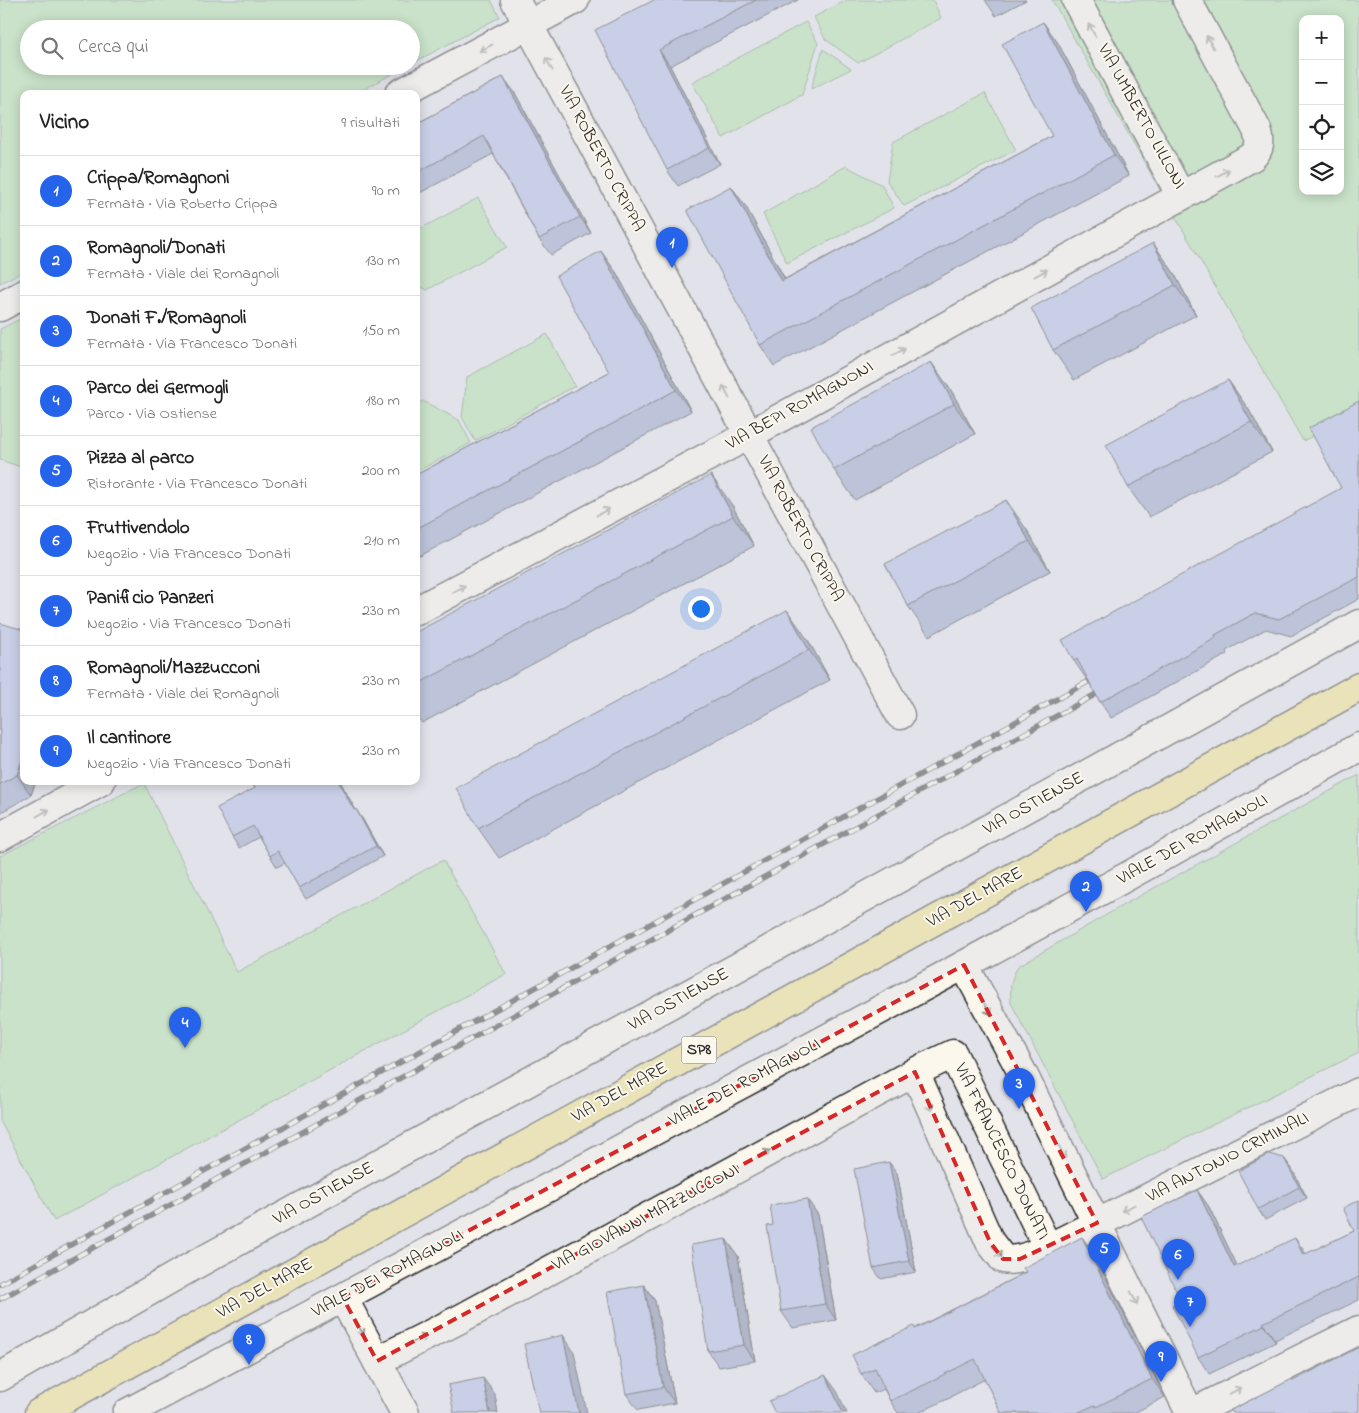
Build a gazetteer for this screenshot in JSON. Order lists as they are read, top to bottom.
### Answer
{
  "streets": {
    "main road": ["VIA DEL MARE", "SP8"],
    "street": [
      "VIA UMBERTO LILLONI",
      "VIA ROBERTO CRIPPA",
      "VIA BEPI ROMAGNONI",
      "VIA OSTIENSE",
      "VIALE DEI ROMAGNOLI",
      "VIA FRANCESCO DONATI",
      "VIA ANTONIO CRIMINALI",
      "VIA GIOVANNI MAZZUCCONI"
    ]
  },
  "crossings": [
    ["VIA UMBERTO LILLONI", "VIA BEPI ROMAGNONI"],
    ["VIA ROBERTO CRIPPA", "VIA BEPI ROMAGNONI"],
    ["VIA FRANCESCO DONATI", "VIA ANTONIO CRIMINALI"],
    ["VIA FRANCESCO DONATI", "VIA GIOVANNI MAZZUCCONI"]
  ],
  "one_way": [
    "VIA UMBERTO LILLONI",
    "VIA ROBERTO CRIPPA",
    "VIA BEPI ROMAGNONI",
    "VIA FRANCESCO DONATI",
    "VIA GIOVANNI MAZZUCCONI"
  ],
  "page": {
    "map_buttons": ["+", "−"],
    "search": "Cerca qui",
    "heading": ["Vicino", "9 risultati"],
    "list": [
      {
        "mark": "1",
        "name": "Crippa/Romagnoni",
        "note": "Fermata · Via Roberto Crippa",
        "value": "90 m"
      },
      {
        "mark": "2",
        "name": "Romagnoli/Donati",
        "note": "Fermata · Viale dei Romagnoli",
        "value": "130 m"
      },
      {
        "mark": "3",
        "name": "Donati F./Romagnoli",
        "note": "Fermata · Via Francesco Donati",
        "value": "150 m"
      },
      {
        "mark": "4",
        "name": "Parco dei Germogli",
        "note": "Parco · Via Ostiense",
        "value": "180 m"
      },
      {
        "mark": "5",
        "name": "Pizza al parco",
        "note": "Ristorante · Via Francesco Donati",
        "value": "200 m"
      },
      {
        "mark": "6",
        "name": "Fruttivendolo",
        "note": "Negozio · Via Francesco Donati",
        "value": "210 m"
      },
      {
        "mark": "7",
        "name": "Panificio Panzeri",
        "note": "Negozio · Via Francesco Donati",
        "value": "230 m"
      },
      {
        "mark": "8",
        "name": "Romagnoli/Mazzucconi",
        "note": "Fermata · Viale dei Romagnoli",
        "value": "230 m"
      },
      {
        "mark": "9",
        "name": "Il cantinore",
        "note": "Negozio · Via Francesco Donati",
        "value": "230 m"
      }
    ],
    "pins": [
      "1",
      "2",
      "4",
      "3",
      "5",
      "6",
      "7",
      "8",
      "9"
    ]
  }
}
